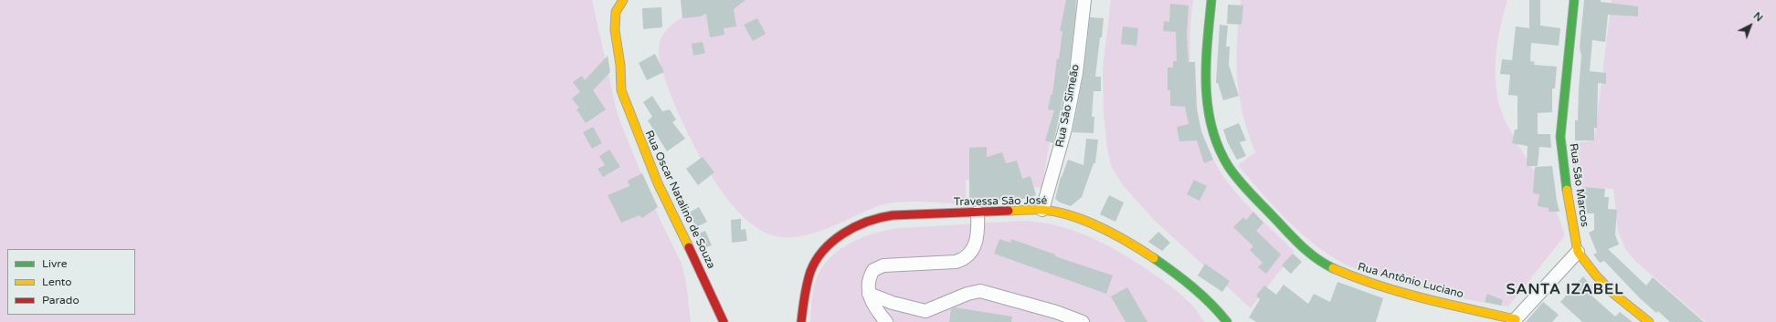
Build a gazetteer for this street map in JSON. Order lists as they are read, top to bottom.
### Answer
{
  "streets": {
    "street": [
      "Rua São Simeão",
      "Rua São Marcos",
      "Rua Oscar Natalino de Souza",
      "Travessa São José",
      "Rua Antônio Luciano"
    ]
  },
  "crossings": [
    ["Rua São Simeão", "Travessa São José"]
  ],
  "districts": ["SANTA IZABEL"],
  "legend": ["Livre", "Lento", "Parado"],
  "north": "top right"
}
